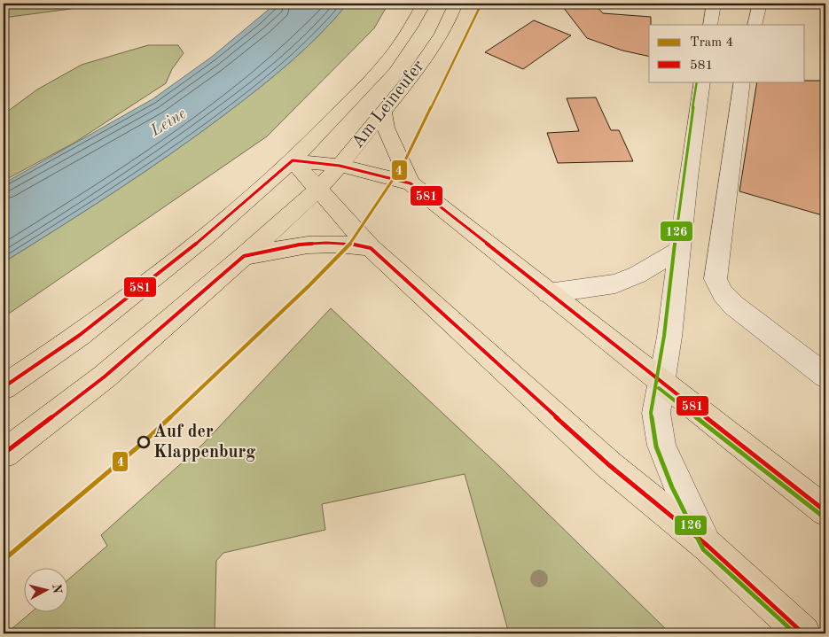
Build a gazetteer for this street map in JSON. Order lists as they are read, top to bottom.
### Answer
{
  "streets": {
    "main road": ["Am Leineufer"]
  },
  "water": ["Leine"],
  "places": ["Auf der Klappenburg"],
  "lines": ["tram line 4", "transit line 126", "transit line 581"],
  "legend": ["Tram 4", "581"],
  "north": "right"
}
